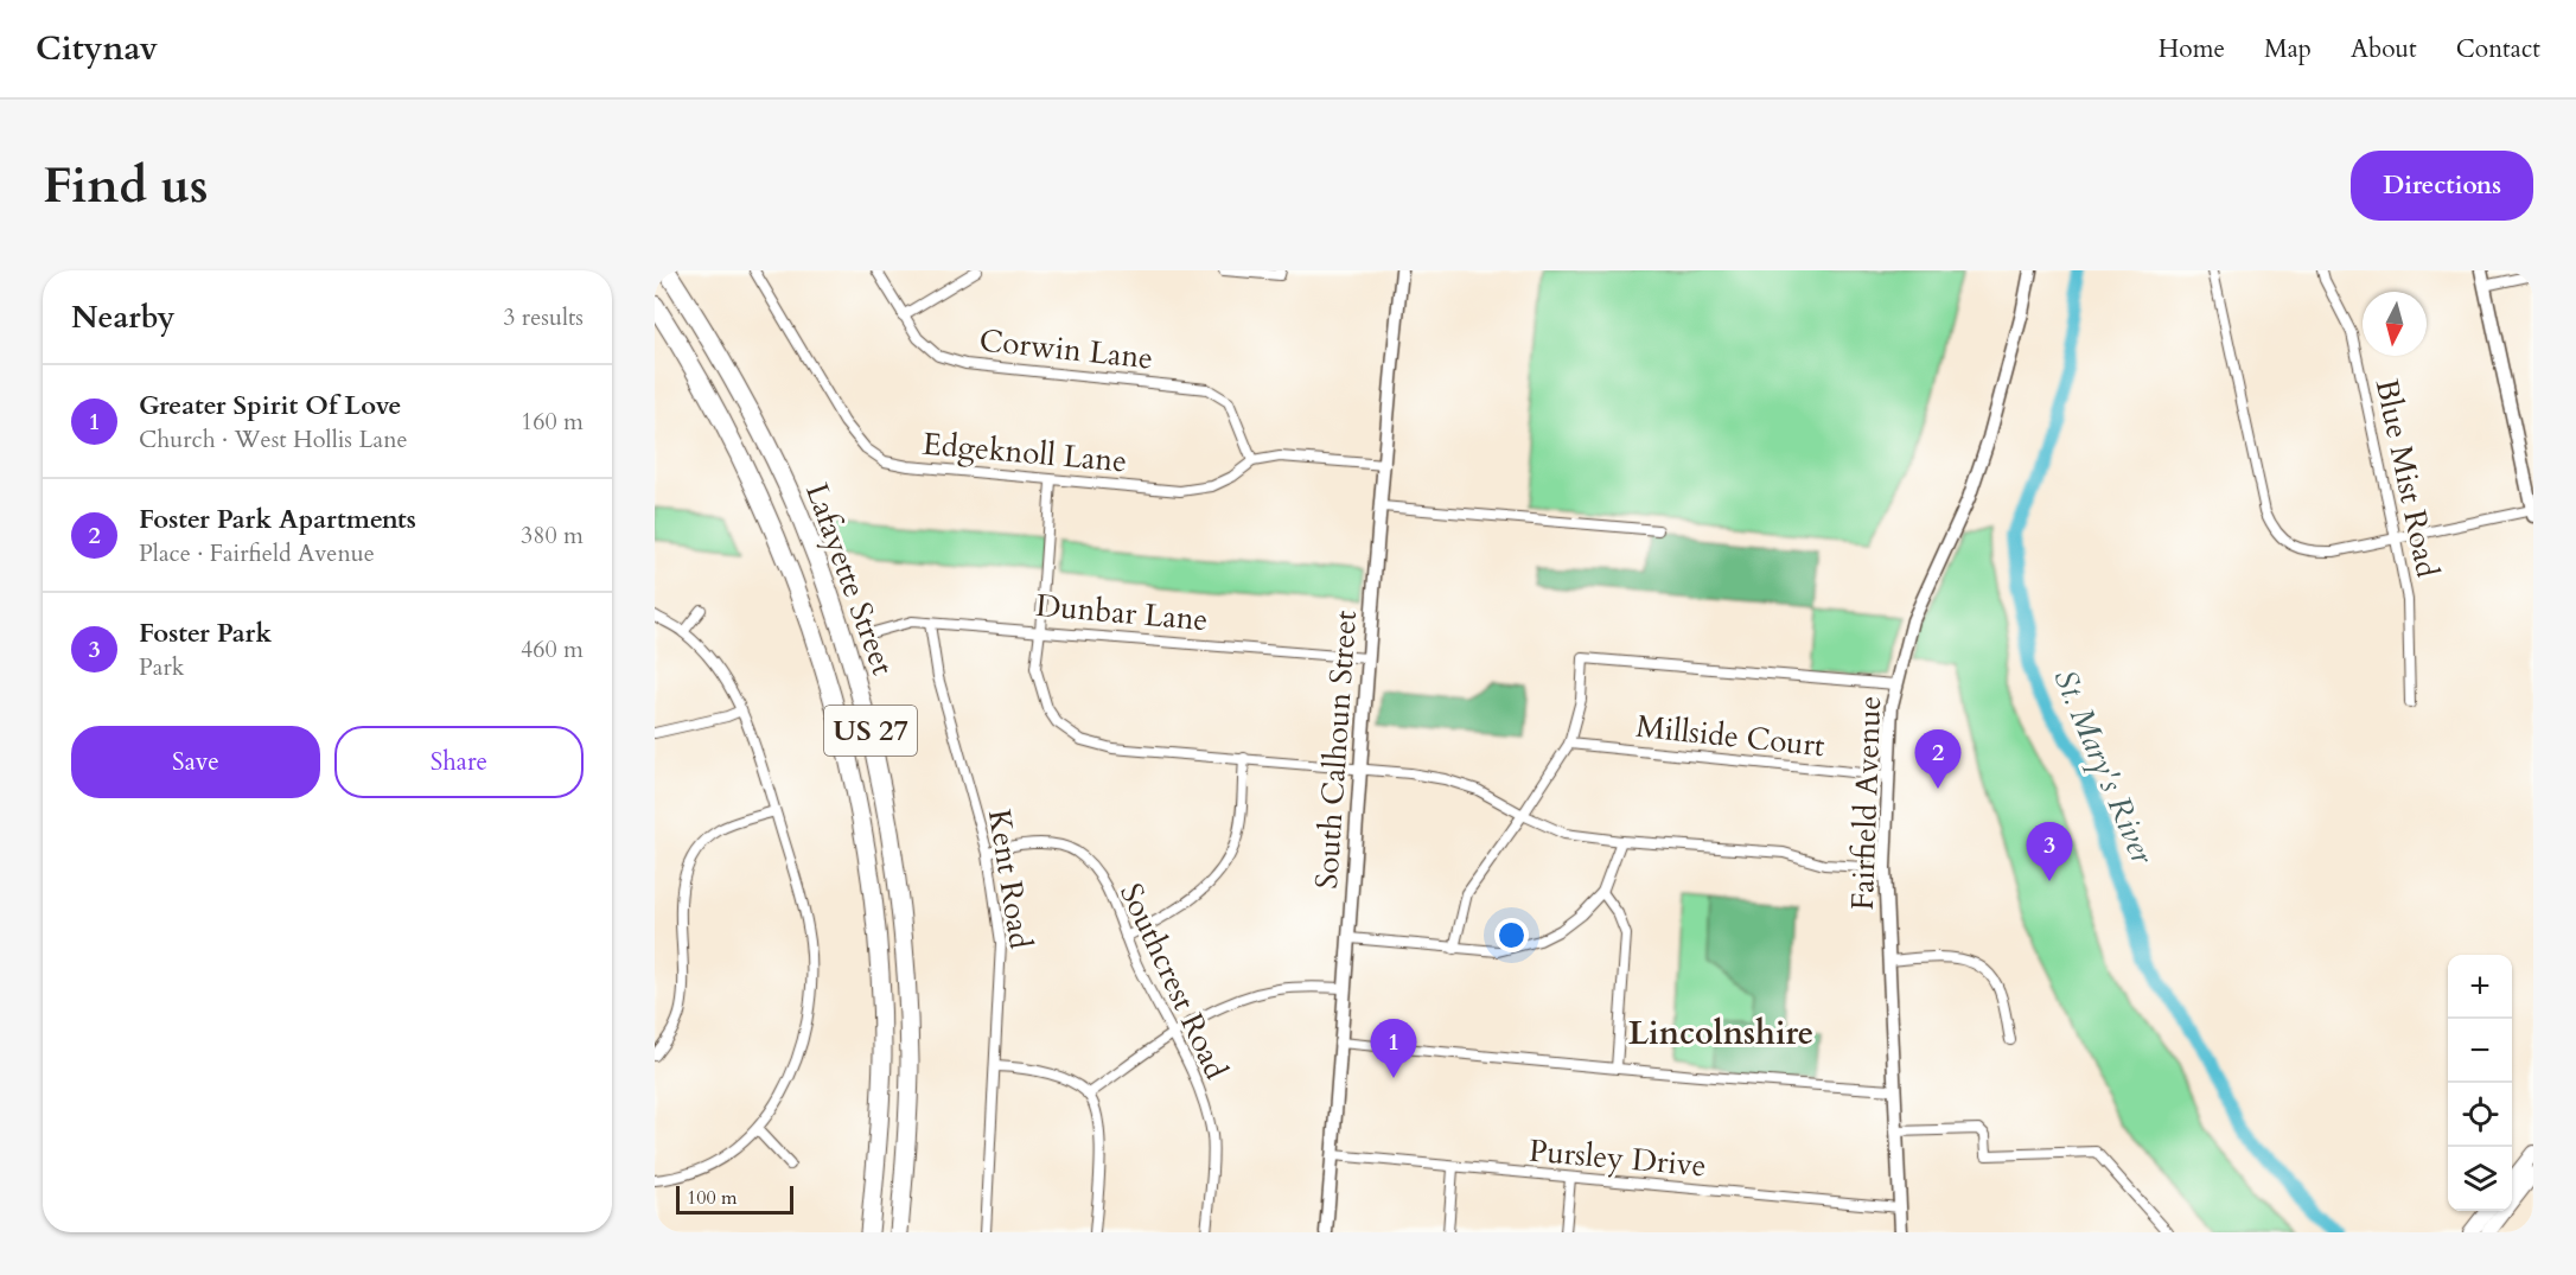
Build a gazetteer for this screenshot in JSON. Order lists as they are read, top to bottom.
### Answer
{
  "streets": {
    "highway": ["Lafayette Street", "US 27"],
    "street": [
      "Corwin Lane",
      "Edgeknoll Lane",
      "Blue Mist Road",
      "Dunbar Lane",
      "Millside Court",
      "South Calhoun Street",
      "Fairfield Avenue",
      "Kent Road",
      "Southcrest Road",
      "Pursley Drive"
    ]
  },
  "crossings": [
    ["Corwin Lane", "Edgeknoll Lane"],
    ["Edgeknoll Lane", "South Calhoun Street"],
    ["Dunbar Lane", "South Calhoun Street"],
    ["Dunbar Lane", "Kent Road"],
    ["Millside Court", "Fairfield Avenue"],
    ["South Calhoun Street", "Pursley Drive"],
    ["Fairfield Avenue", "Pursley Drive"],
    ["Kent Road", "Southcrest Road"]
  ],
  "districts": ["Lincolnshire"],
  "water": ["St. Mary's River"],
  "scale_bar": "100 m",
  "north": "bottom",
  "page": {
    "header": "Citynav",
    "nav": [
      "Home",
      "Map",
      "About",
      "Contact"
    ],
    "buttons": [
      "Directions",
      ["Save", "Share"]
    ],
    "title": "Find us",
    "heading": ["Nearby", "3 results"],
    "list": [
      {
        "mark": "1",
        "name": "Greater Spirit Of Love",
        "note": "Church · West Hollis Lane",
        "value": "160 m"
      },
      {
        "mark": "2",
        "name": "Foster Park Apartments",
        "note": "Place · Fairfield Avenue",
        "value": "380 m"
      },
      {
        "mark": "3",
        "name": "Foster Park",
        "note": "Park",
        "value": "460 m"
      }
    ],
    "pins": ["2", "3", "1"],
    "map_buttons": ["+", "−"],
    "scale": "100 m"
  }
}
